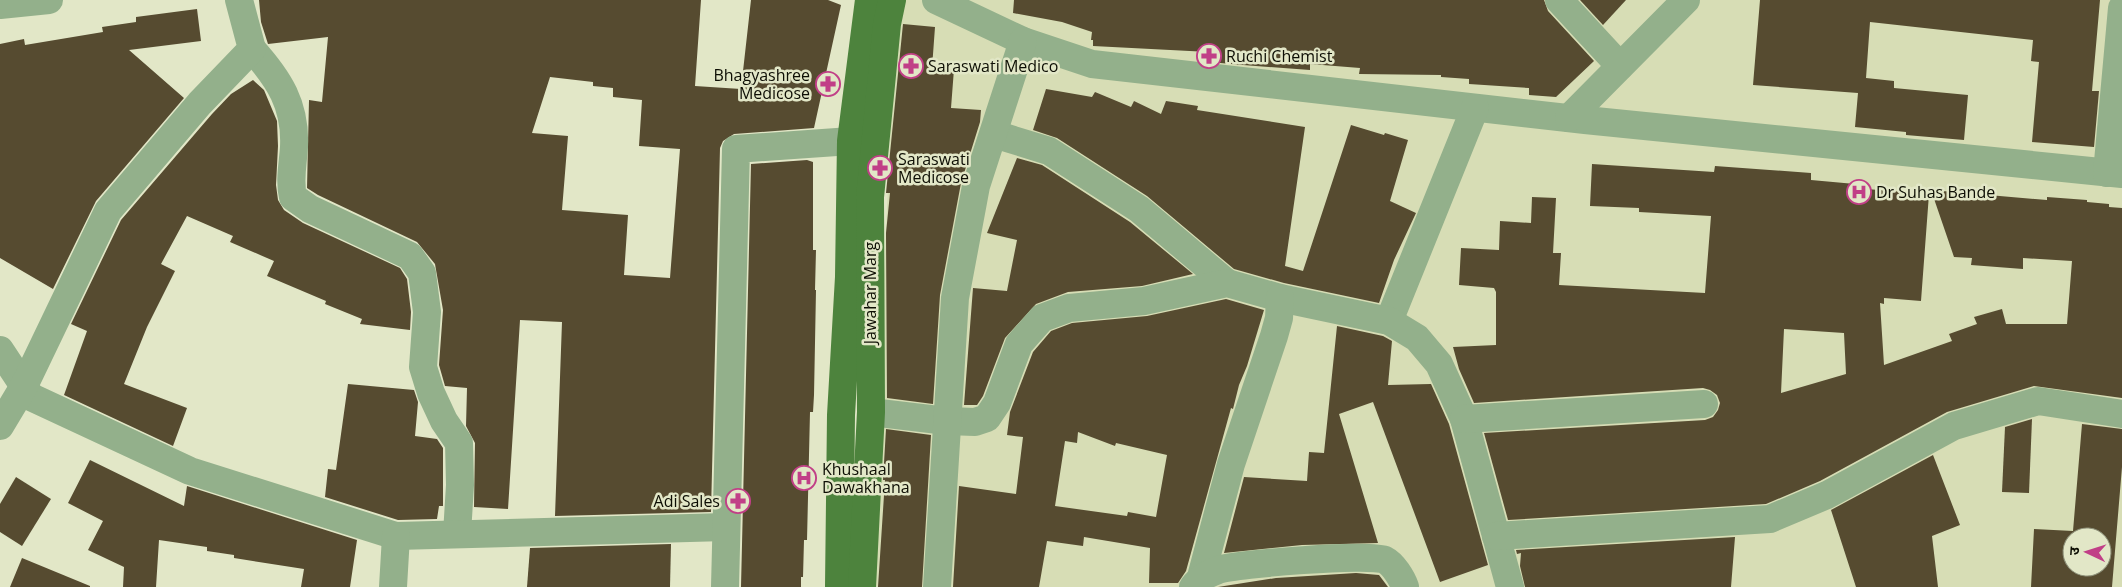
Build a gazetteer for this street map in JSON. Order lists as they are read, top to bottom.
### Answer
{
  "streets": {
    "main road": ["Jawahar Marg"]
  },
  "places": {
    "pharmacy": [
      "Ruchi Chemist",
      "Saraswati Medico",
      "Bhagyashree Medicose",
      "Saraswati Medicose",
      "Adi Sales"
    ],
    "hospital": ["Dr Suhas Bande", "Khushaal Dawakhana"]
  },
  "north": "left"
}
